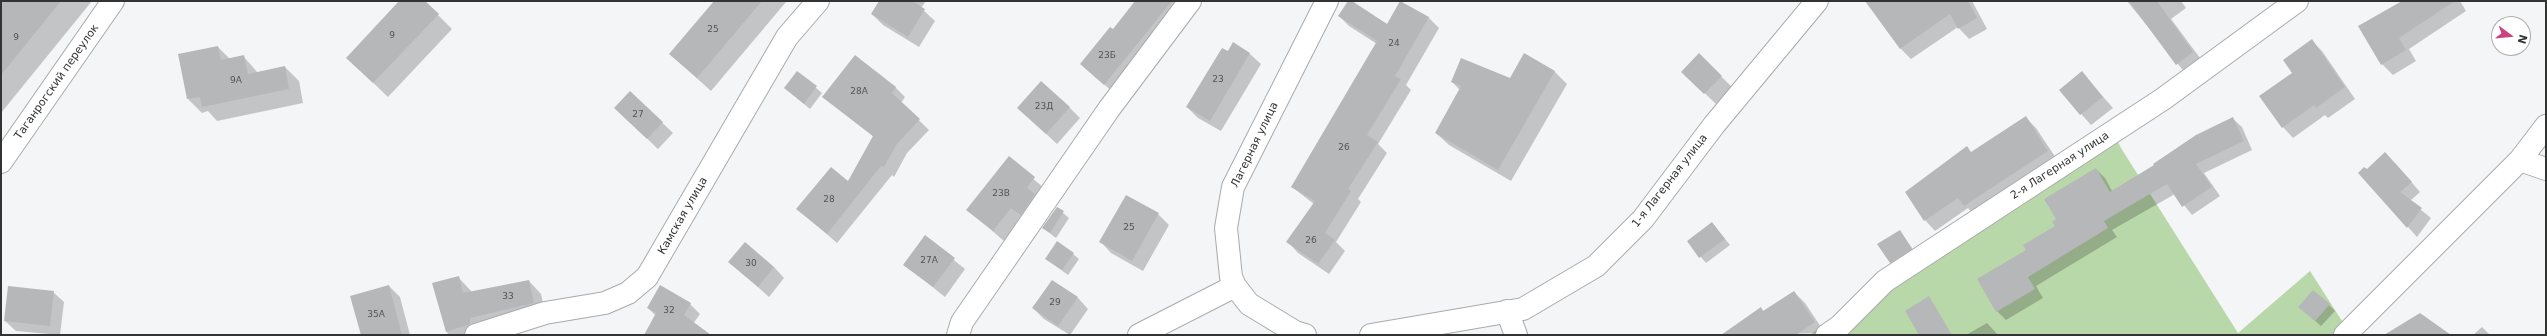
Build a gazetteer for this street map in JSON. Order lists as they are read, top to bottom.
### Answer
{
  "streets": {
    "street": [
      "Таганрогский переулок",
      "Лагерная улица",
      "2-я Лагерная улица",
      "1-я Лагерная улица",
      "Камская улица"
    ]
  },
  "house_numbers": [
    "25",
    "9",
    "9",
    "24",
    "23Б",
    "23",
    "9А",
    "28А",
    "23Д",
    "27",
    "26",
    "23В",
    "28",
    "25",
    "26",
    "27А",
    "30",
    "33",
    "29",
    "32",
    "35А"
  ],
  "north": "right"
}
